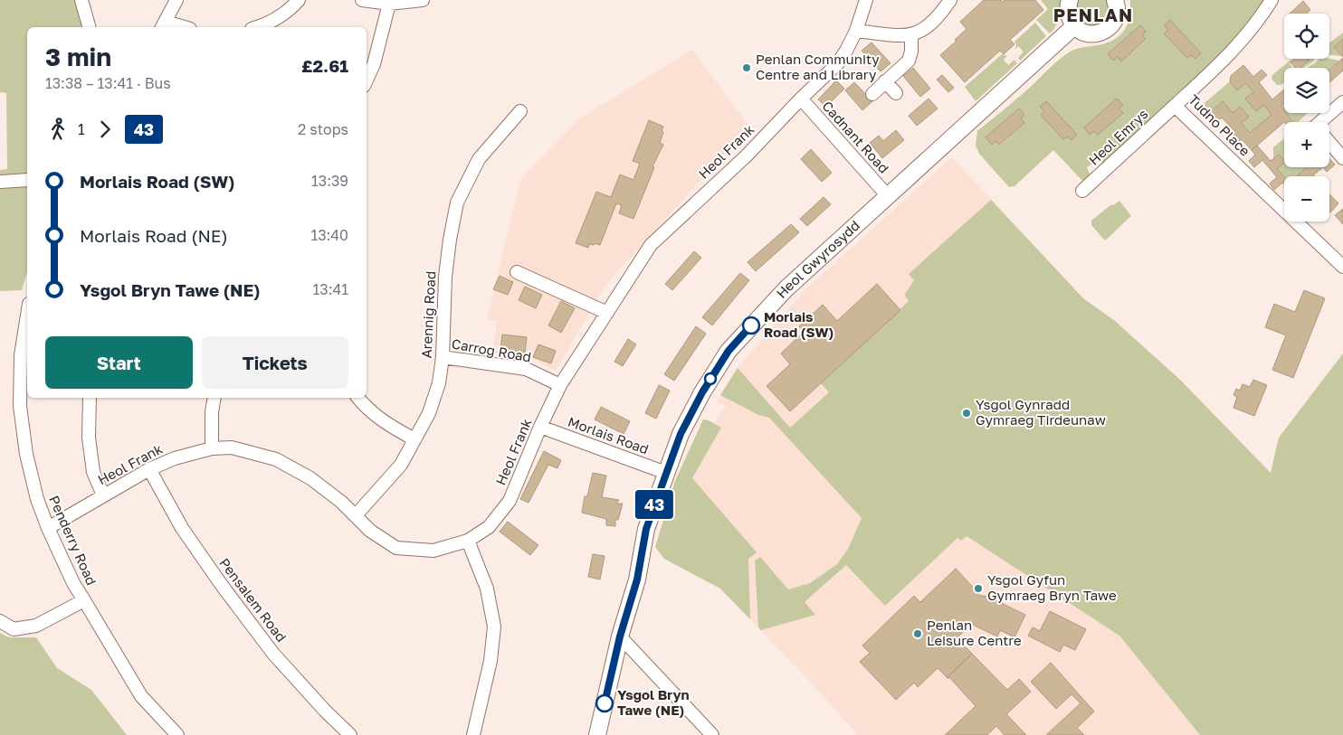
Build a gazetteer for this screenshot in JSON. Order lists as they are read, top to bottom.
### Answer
{
  "streets": {
    "street": [
      "Tudno Place",
      "Cadnant Road",
      "Heol Emrys",
      "Heol Frank",
      "Heol Gwyrosydd",
      "Arennig Road",
      "Carrog Road",
      "Morlais Road",
      "Penderry Road",
      "Pensalem Road"
    ]
  },
  "crossings": [
    ["Tudno Place", "Heol Emrys"],
    ["Cadnant Road", "Heol Frank"],
    ["Cadnant Road", "Heol Gwyrosydd"],
    ["Heol Frank", "Arennig Road"],
    ["Heol Frank", "Carrog Road"],
    ["Heol Frank", "Morlais Road"],
    ["Heol Frank", "Penderry Road"],
    ["Heol Frank", "Pensalem Road"],
    ["Heol Gwyrosydd", "Morlais Road"],
    ["Arennig Road", "Carrog Road"]
  ],
  "districts": ["PENLAN"],
  "places": [
    "Penlan Community Centre and Library",
    "Morlais Road (SW)",
    "Ysgol Gynradd Gymraeg Tirdeunaw",
    "Ysgol Gyfun Gymraeg Bryn Tawe",
    "Penlan Leisure Centre",
    "Ysgol Bryn Tawe (NE)"
  ],
  "lines": ["bus line 43"],
  "page": {
    "on_map": "43",
    "map_buttons": ["+", "−"],
    "heading": ["3 min", "13:38 – 13:41 · Bus", "£2.61"],
    "legs": ["1", "43", "2 stops"],
    "list": [
      {
        "name": "Morlais Road (SW)",
        "value": "13:39"
      },
      {
        "name": "Morlais Road (NE)",
        "value": "13:40"
      },
      {
        "name": "Ysgol Bryn Tawe (NE)",
        "value": "13:41"
      }
    ],
    "buttons": ["Start", "Tickets"]
  }
}
